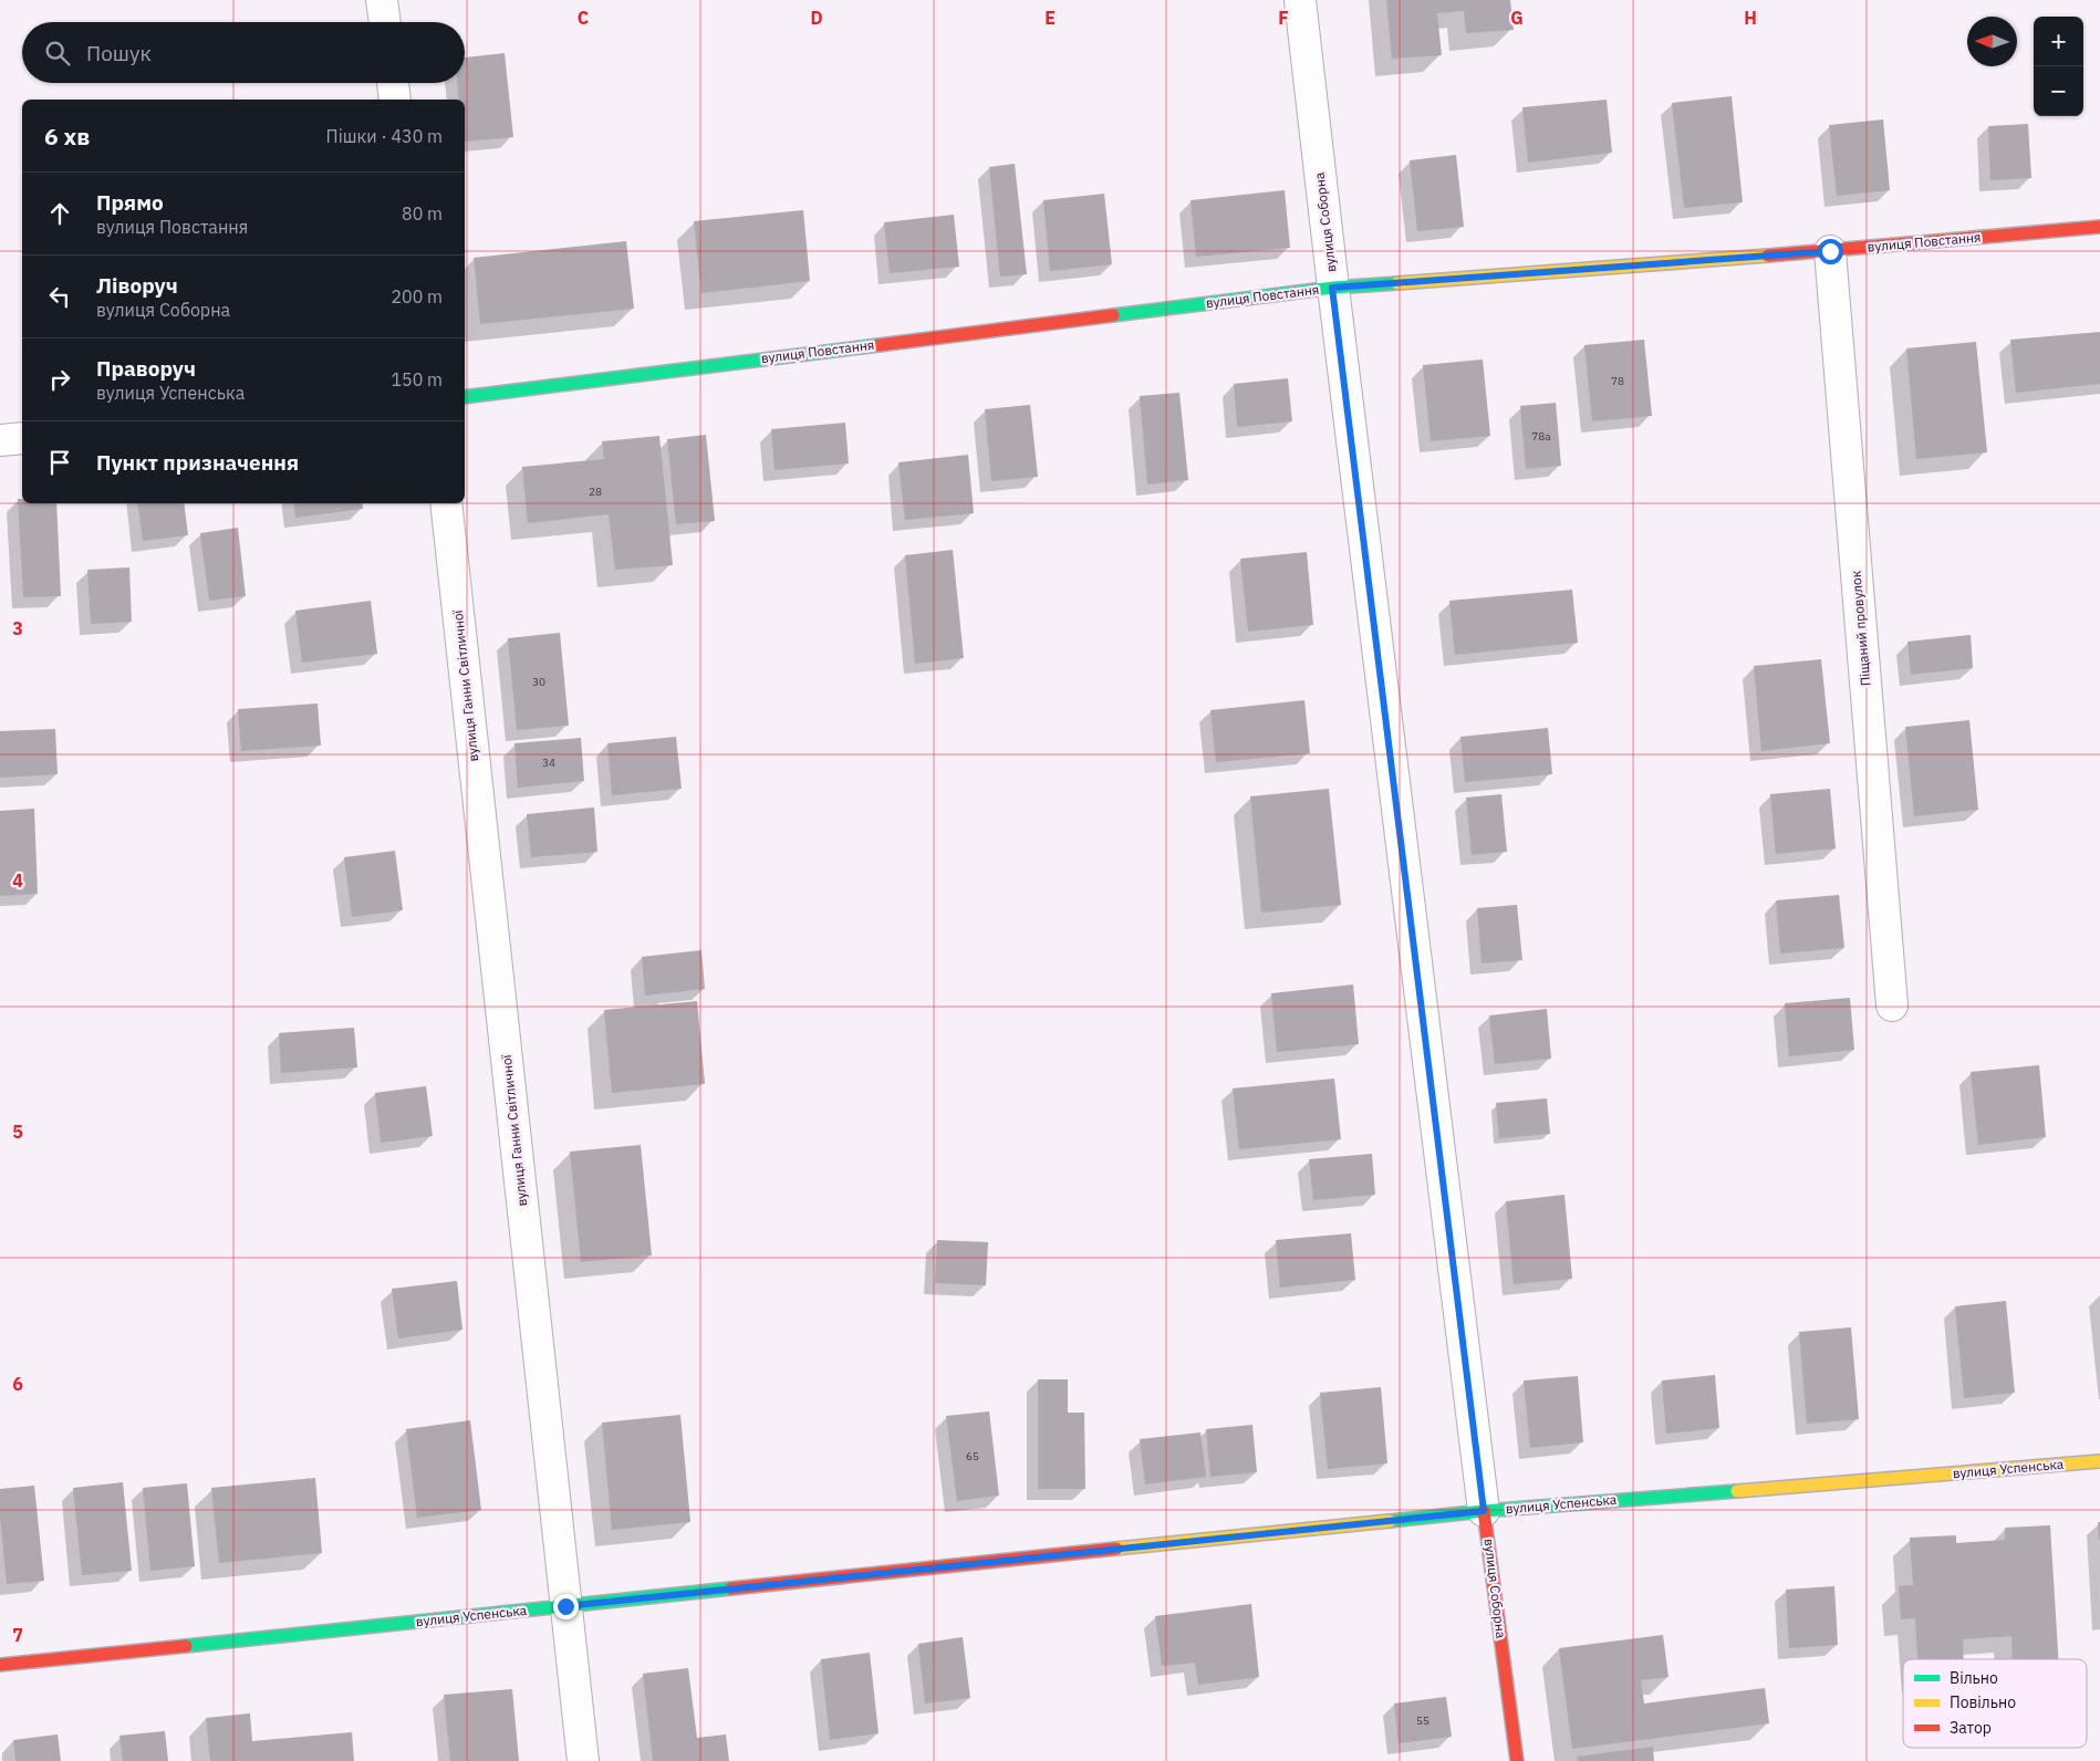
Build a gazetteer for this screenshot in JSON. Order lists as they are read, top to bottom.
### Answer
{
  "streets": {
    "street": [
      "вулиця Соборна",
      "вулиця Повстання",
      "Піщаний провулок",
      "вулиця Ганни Світличної",
      "вулиця Успенська"
    ]
  },
  "crossings": [
    ["вулиця Соборна", "вулиця Повстання"],
    ["вулиця Соборна", "вулиця Успенська"],
    ["вулиця Повстання", "Піщаний провулок"],
    ["вулиця Ганни Світличної", "вулиця Успенська"]
  ],
  "house_numbers": [
    "78",
    "78а",
    "28",
    "30",
    "34",
    "65",
    "55"
  ],
  "legend": ["Вільно", "Повільно", "Затор"],
  "north": "left",
  "page": {
    "map_buttons": ["+", "−"],
    "search": "Пошук",
    "heading": ["6 хв", "Пішки · 430 m"],
    "list": [
      ["Прямо", "вулиця Повстання", "80 m"],
      ["Ліворуч", "вулиця Соборна", "200 m"],
      ["Праворуч", "вулиця Успенська", "150 m"],
      "Пункт призначення"
    ]
  },
  "grid": {
    "columns": [
      "C",
      "D",
      "E",
      "F",
      "G",
      "H"
    ],
    "rows": [
      "3",
      "4",
      "5",
      "6",
      "7"
    ]
  }
}
